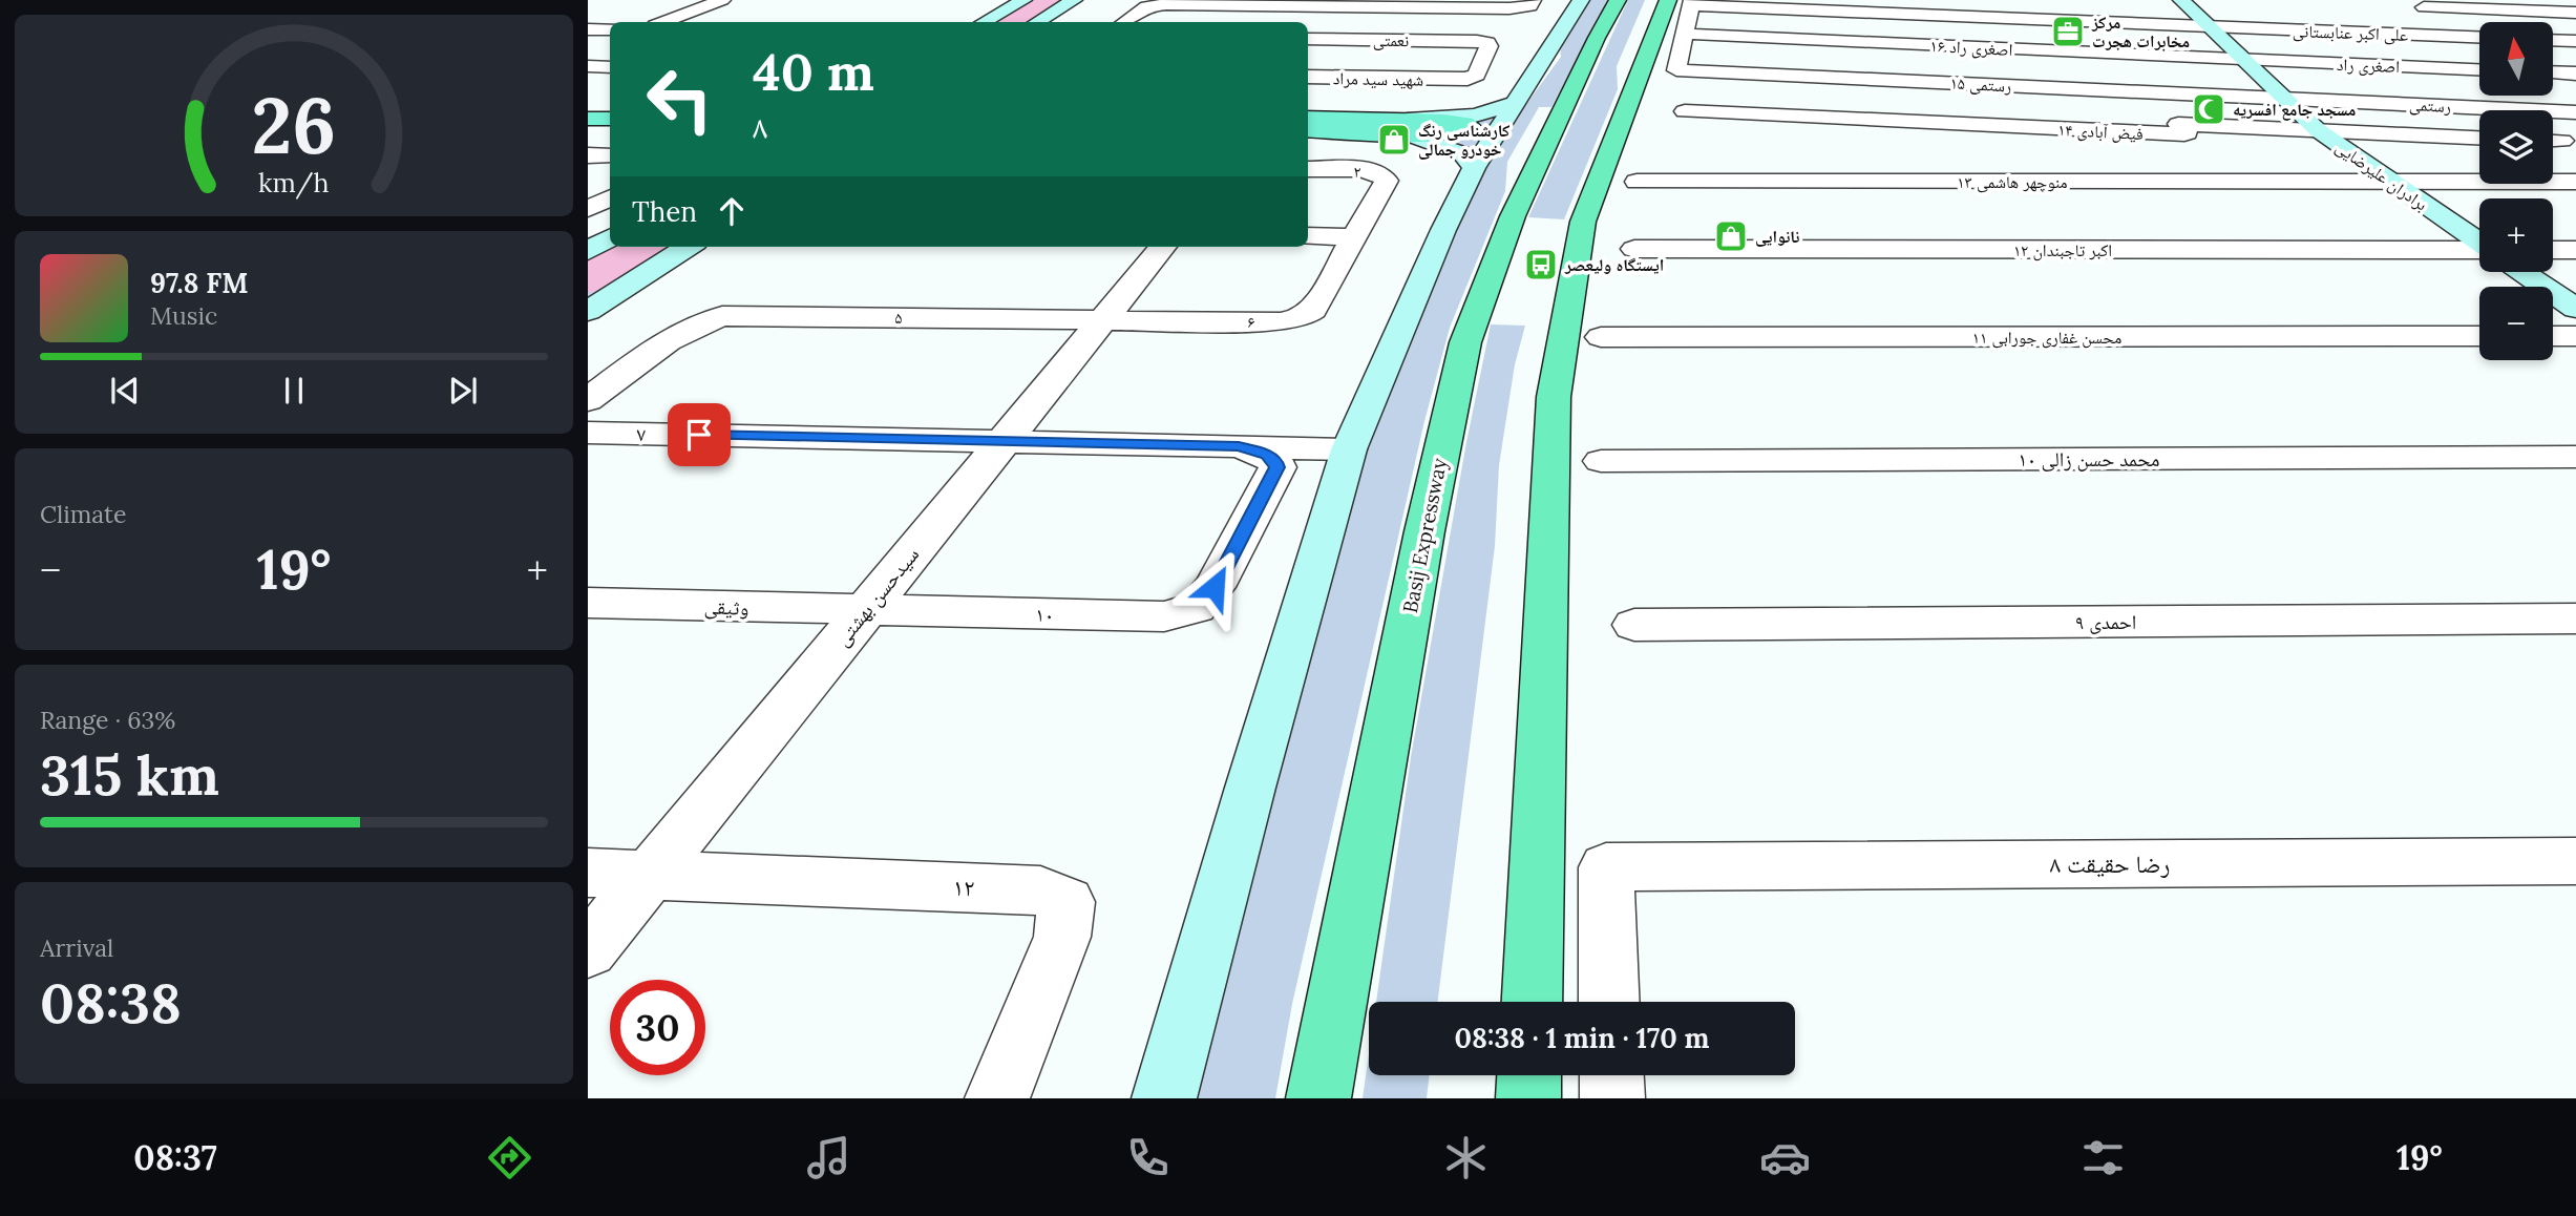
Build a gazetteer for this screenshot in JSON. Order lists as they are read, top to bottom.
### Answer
{
  "streets": {
    "highway": ["Basij Expressway"],
    "main road": ["برادران علیرضایی"],
    "street": [
      "علی اکبر عنابستانی",
      "نعمتی",
      "اصغری راد ۱۶",
      "اصغری راد",
      "شهید سید مراد",
      "رستمی ۱۵",
      "رستمی",
      "فیض آبادی ۱۴",
      "۲",
      "منوچهر هاشمی ۱۳",
      "اکبر تاجبندان ۱۲",
      "۵",
      "۶",
      "محسن غفاری جورابی ۱۱",
      "۷",
      "محمد حسن زالی ۱۰",
      "سیدحسن بهشتی",
      "وثیقی",
      "۱۰",
      "احمدی ۹",
      "رضا حقیقت ۸",
      "۱۲"
    ]
  },
  "crossings": [
    ["علی اکبر عنابستانی", "اصغری راد ۱۶"],
    ["علی اکبر عنابستانی", "رستمی ۱۵"],
    ["علی اکبر عنابستانی", "برادران علیرضایی"],
    ["نعمتی", "شهید سید مراد"],
    ["اصغری راد ۱۶", "اصغری راد"],
    ["اصغری راد ۱۶", "رستمی ۱۵"],
    ["اصغری راد ۱۶", "برادران علیرضایی"],
    ["اصغری راد", "برادران علیرضایی"],
    ["رستمی ۱۵", "رستمی"],
    ["رستمی ۱۵", "برادران علیرضایی"],
    ["رستمی", "برادران علیرضایی"],
    ["فیض آبادی ۱۴", "برادران علیرضایی"],
    ["۲", "۶"],
    ["برادران علیرضایی", "منوچهر هاشمی ۱۳"],
    ["۵", "۶"],
    ["۵", "سیدحسن بهشتی"],
    ["۶", "سیدحسن بهشتی"],
    ["۷", "سیدحسن بهشتی"],
    ["۷", "۱۰"],
    ["سیدحسن بهشتی", "وثیقی"],
    ["سیدحسن بهشتی", "۱۰"],
    ["سیدحسن بهشتی", "۱۲"],
    ["وثیقی", "۱۰"]
  ],
  "places": {
    "office": ["مرکز مخابرات هجرت"],
    "mosque": ["مسجد جامع افسریه"],
    "shop": ["کارشناسی رنگ خودرو جمالی", "نانوایی"],
    "bus stop": ["ایستگاه ولیعصر"]
  },
  "north": "top",
  "page": {
    "map_buttons": ["+", "−"],
    "turn": ["40 m", "۸"],
    "then": "Then",
    "song": ["97.8 FM", "Music"],
    "tile": [
      "Climate",
      ["Range · 63%", "315 km"],
      ["Arrival", "08:38"]
    ],
    "heat": ["−", "19°", "+"],
    "limit": "30",
    "trip": "08:38 · 1 min · 170 m",
    "tabs": ["08:37", "19°"],
    "gauge": ["26", "km/h"]
  }
}
